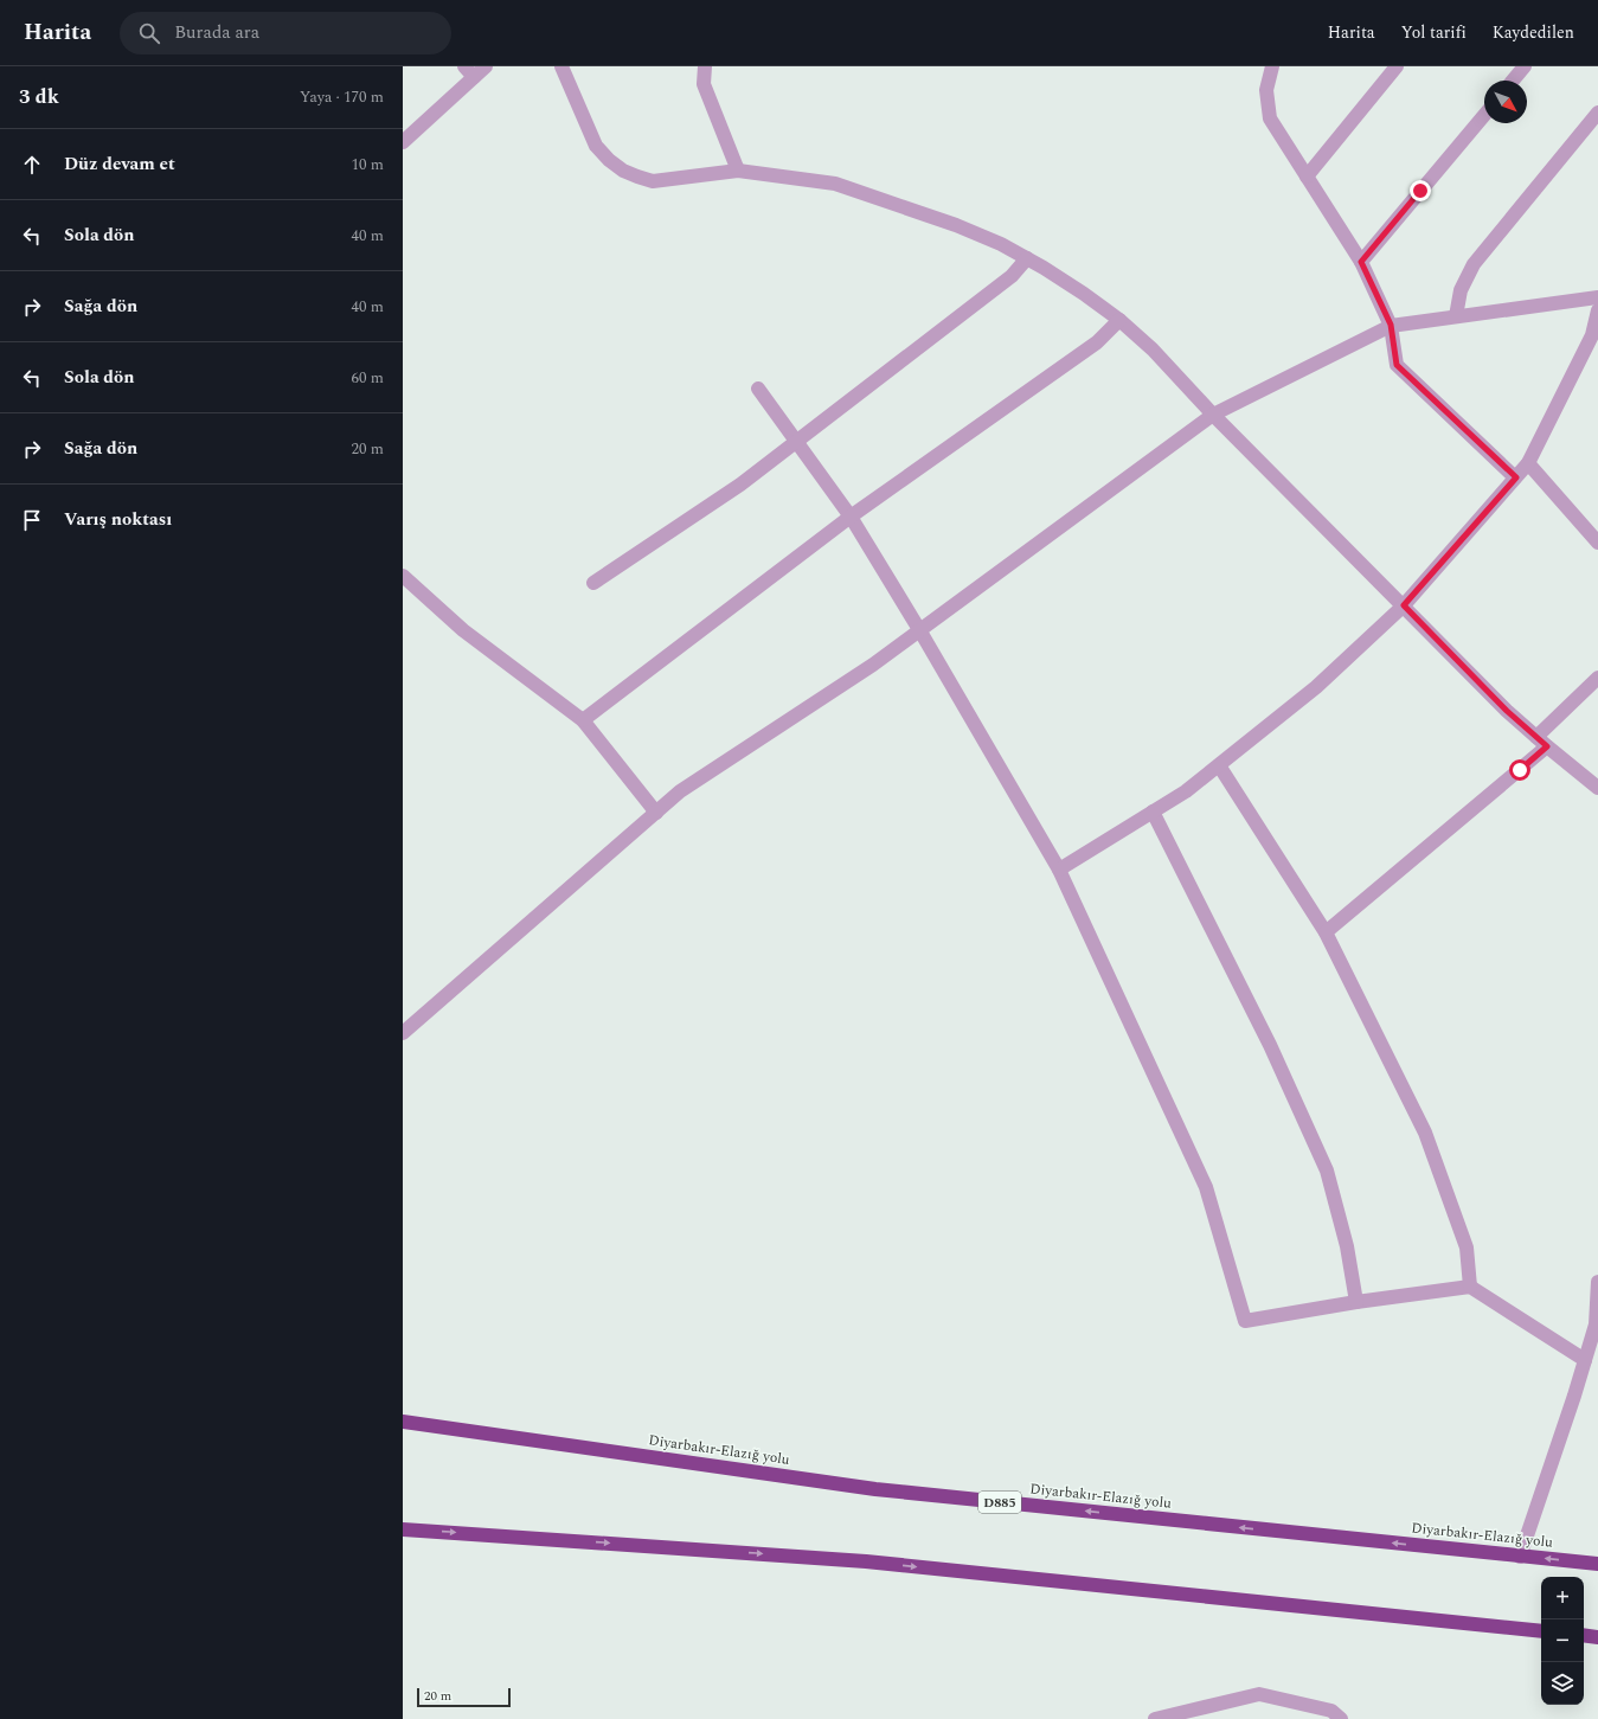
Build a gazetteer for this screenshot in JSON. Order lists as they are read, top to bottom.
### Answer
{
  "streets": {
    "highway": ["Diyarbakır-Elazığ yolu", "D885"]
  },
  "scale_bar": "20 m",
  "north": "bottom right",
  "page": {
    "header": "Harita",
    "search": "Burada ara",
    "nav": ["Harita", "Yol tarifi", "Kaydedilen"],
    "heading": ["3 dk", "Yaya · 170 m"],
    "list": [
      ["Düz devam et", "10 m"],
      ["Sola dön", "40 m"],
      ["Sağa dön", "40 m"],
      ["Sola dön", "60 m"],
      ["Sağa dön", "20 m"],
      "Varış noktası"
    ],
    "map_buttons": ["+", "−"],
    "scale": "20 m"
  }
}
